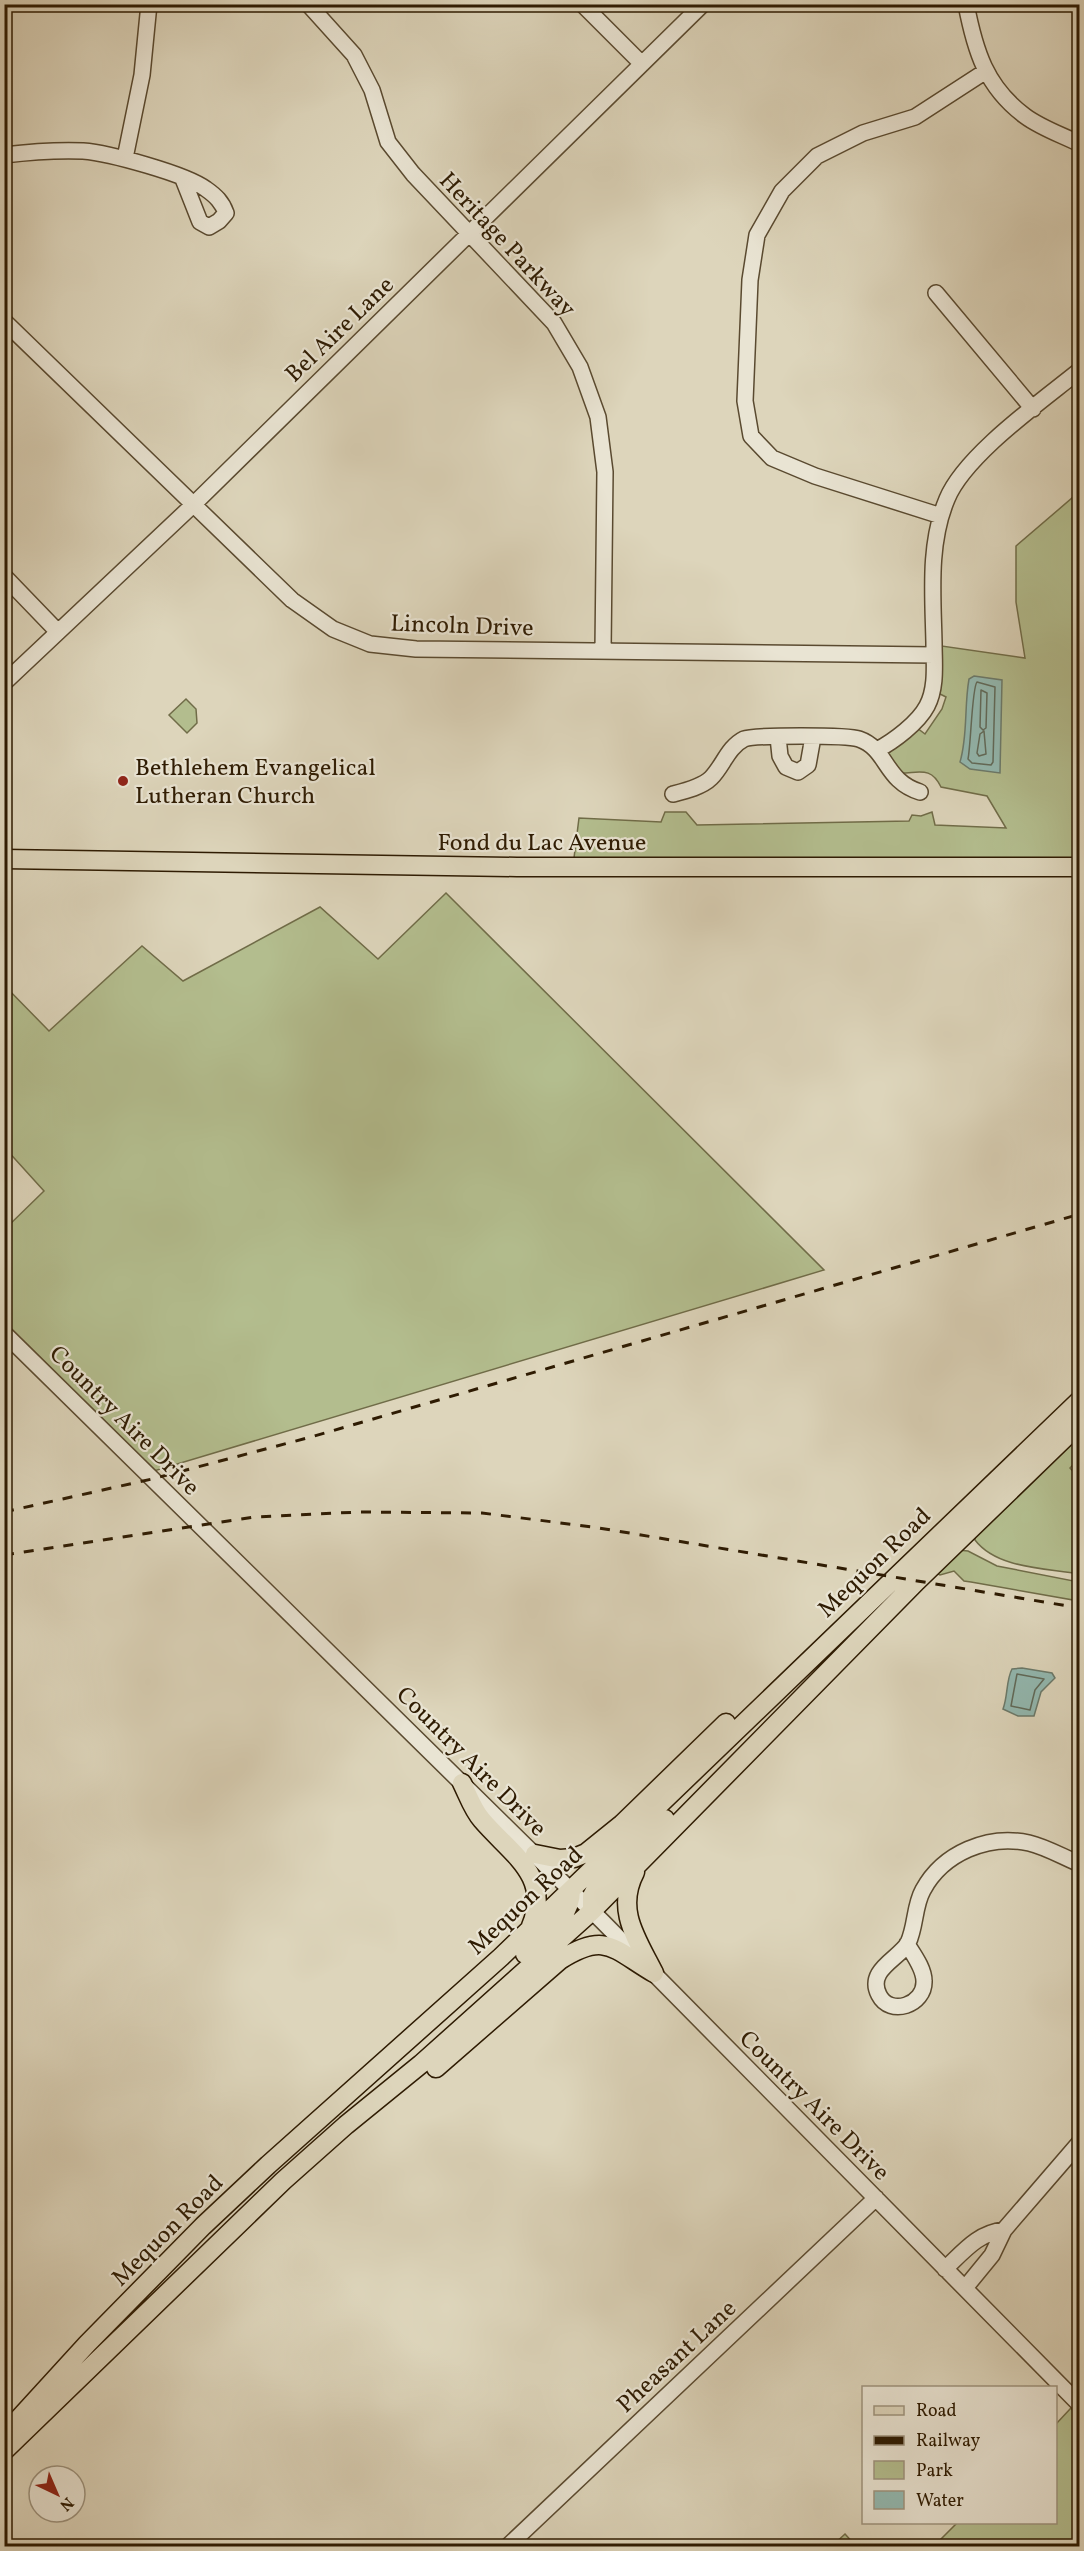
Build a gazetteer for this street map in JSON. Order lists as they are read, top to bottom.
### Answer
{
  "streets": {
    "main road": ["Fond du Lac Avenue", "Mequon Road"],
    "street": [
      "Heritage Parkway",
      "Bel Aire Lane",
      "Lincoln Drive",
      "Country Aire Drive",
      "Pheasant Lane"
    ]
  },
  "crossings": [
    ["Heritage Parkway", "Bel Aire Lane"],
    ["Heritage Parkway", "Lincoln Drive"],
    ["Bel Aire Lane", "Lincoln Drive"],
    ["Country Aire Drive", "Mequon Road"],
    ["Country Aire Drive", "Pheasant Lane"]
  ],
  "places": ["Bethlehem Evangelical Lutheran Church"],
  "legend": [
    "Road",
    "Railway",
    "Park",
    "Water"
  ],
  "north": "bottom right"
}
